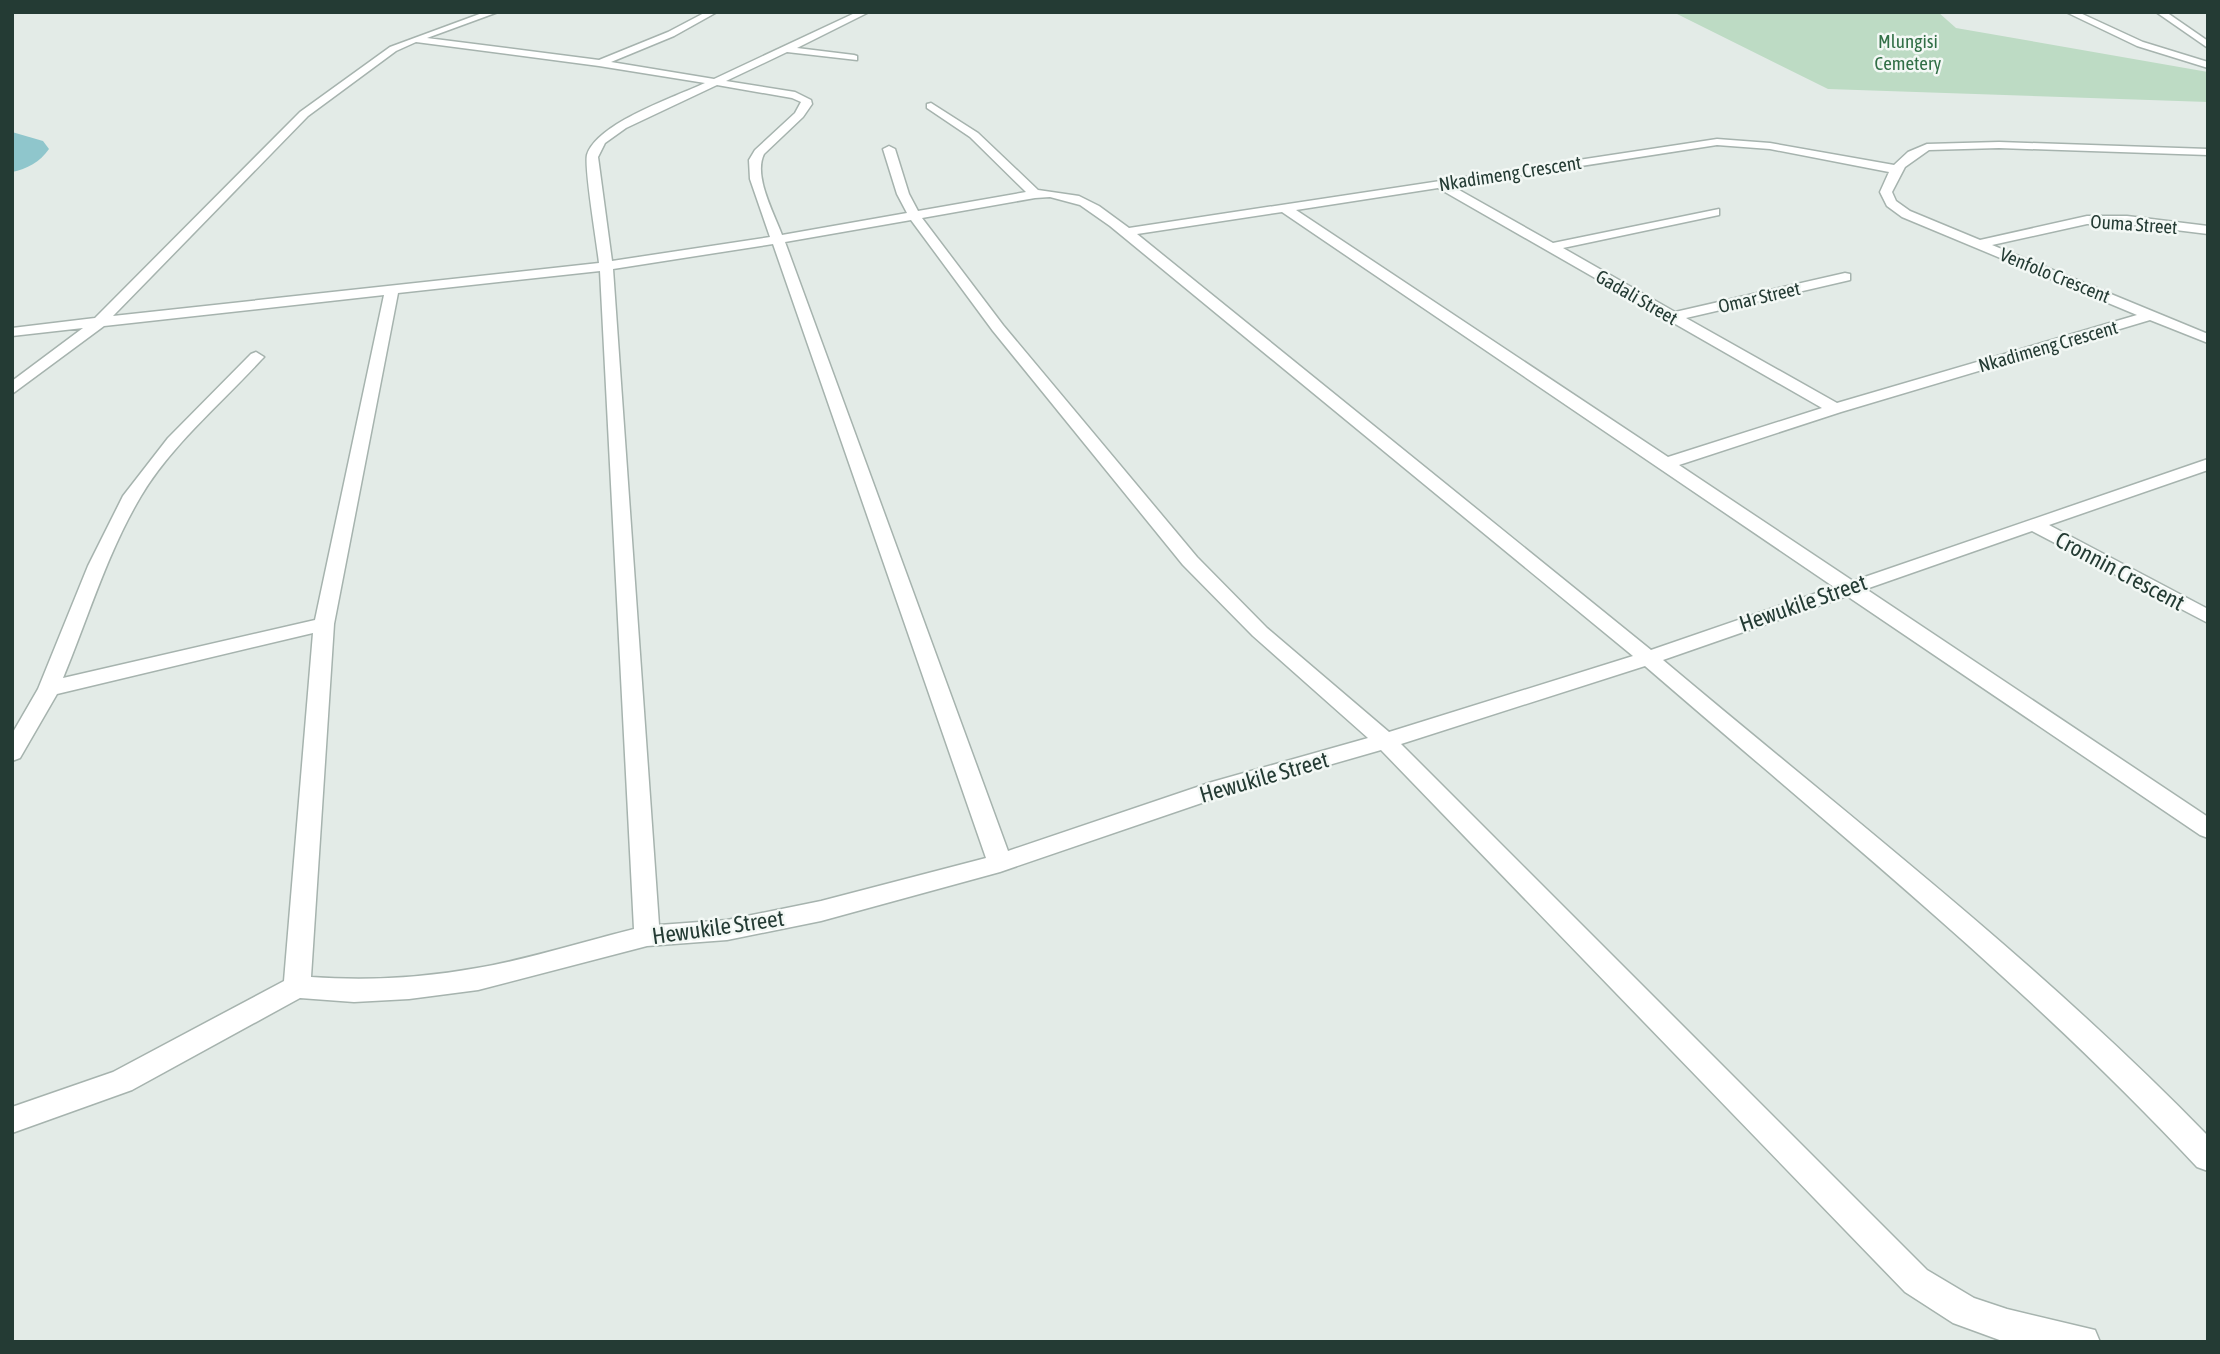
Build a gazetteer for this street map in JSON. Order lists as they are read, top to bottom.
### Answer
{
  "streets": {
    "street": [
      "Nkadimeng Crescent",
      "Ouma Street",
      "Venfolo Crescent",
      "Gadali Street",
      "Omar Street",
      "Cronnin Crescent",
      "Hewukile Street"
    ]
  },
  "crossings": [
    ["Nkadimeng Crescent", "Venfolo Crescent"],
    ["Nkadimeng Crescent", "Gadali Street"],
    ["Ouma Street", "Venfolo Crescent"],
    ["Gadali Street", "Omar Street"],
    ["Cronnin Crescent", "Hewukile Street"]
  ],
  "parks": ["Mlungisi Cemetery"]
}
